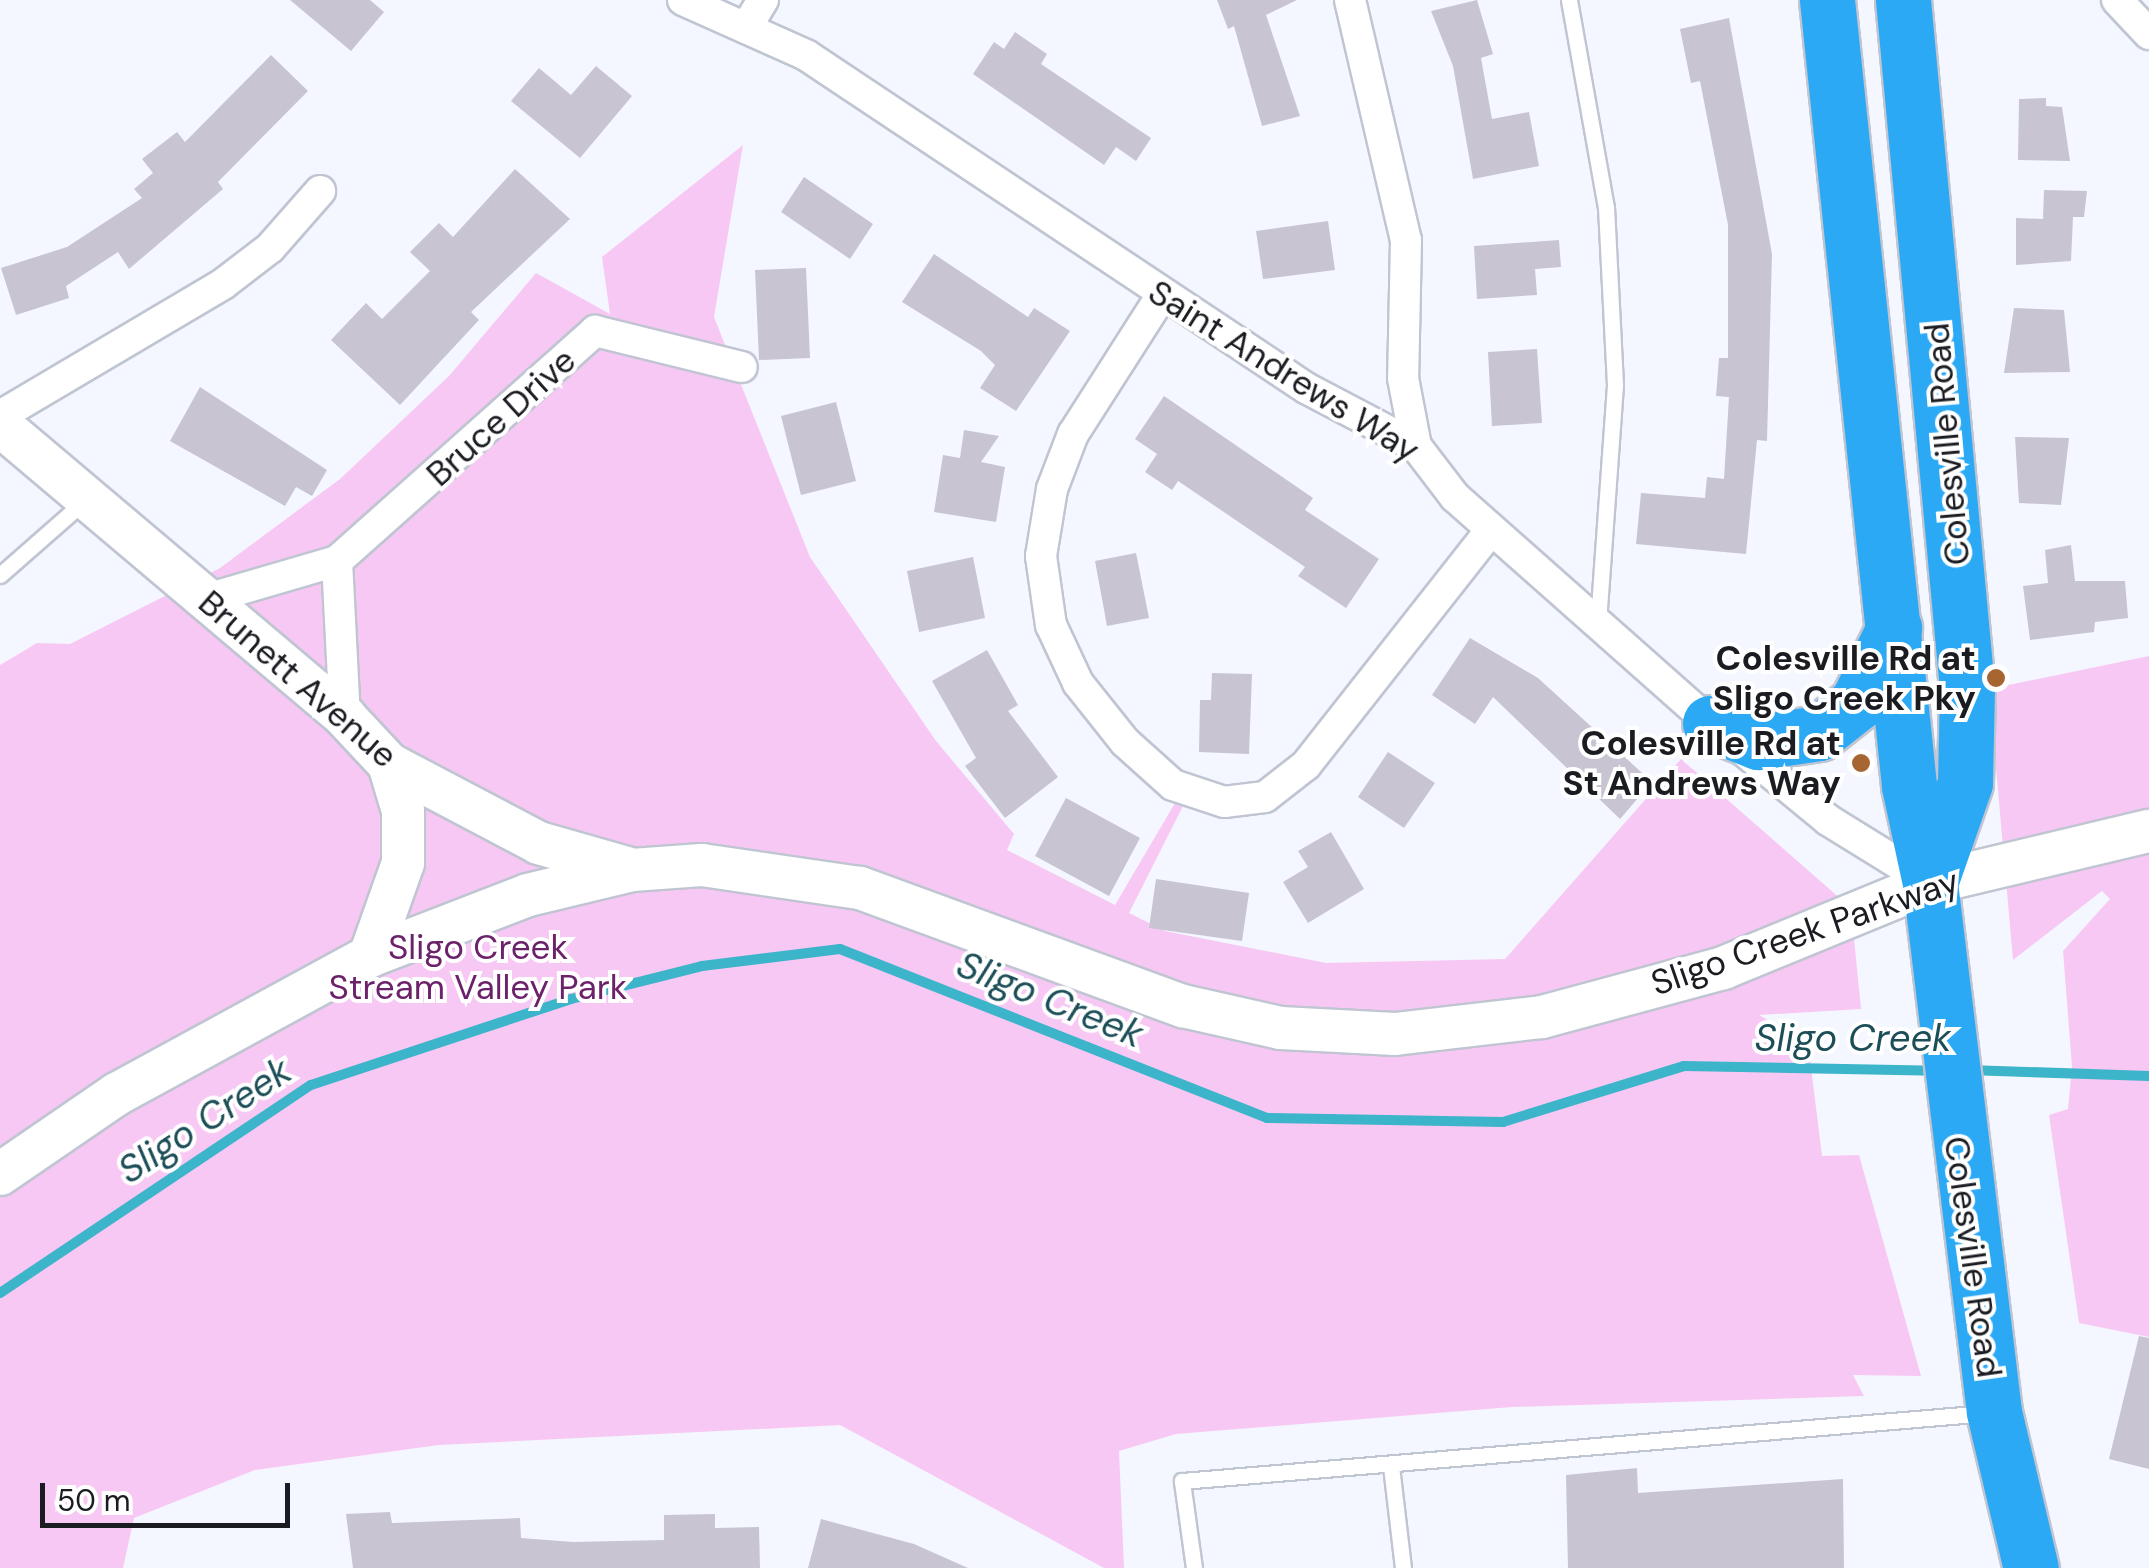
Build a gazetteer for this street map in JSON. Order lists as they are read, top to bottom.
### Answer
{
  "streets": {
    "highway": ["Colesville Road"],
    "street": [
      "Saint Andrews Way",
      "Bruce Drive",
      "Brunett Avenue",
      "Sligo Creek Parkway"
    ]
  },
  "crossings": [
    ["Saint Andrews Way", "Colesville Road"],
    ["Saint Andrews Way", "Sligo Creek Parkway"],
    ["Bruce Drive", "Brunett Avenue"],
    ["Colesville Road", "Sligo Creek Parkway"],
    ["Brunett Avenue", "Sligo Creek Parkway"]
  ],
  "water": ["Sligo Creek"],
  "parks": ["Sligo Creek Stream Valley Park"],
  "places": ["Colesville Rd at Sligo Creek Pky", "Colesville Rd at St Andrews Way"],
  "scale_bar": "50 m"
}
